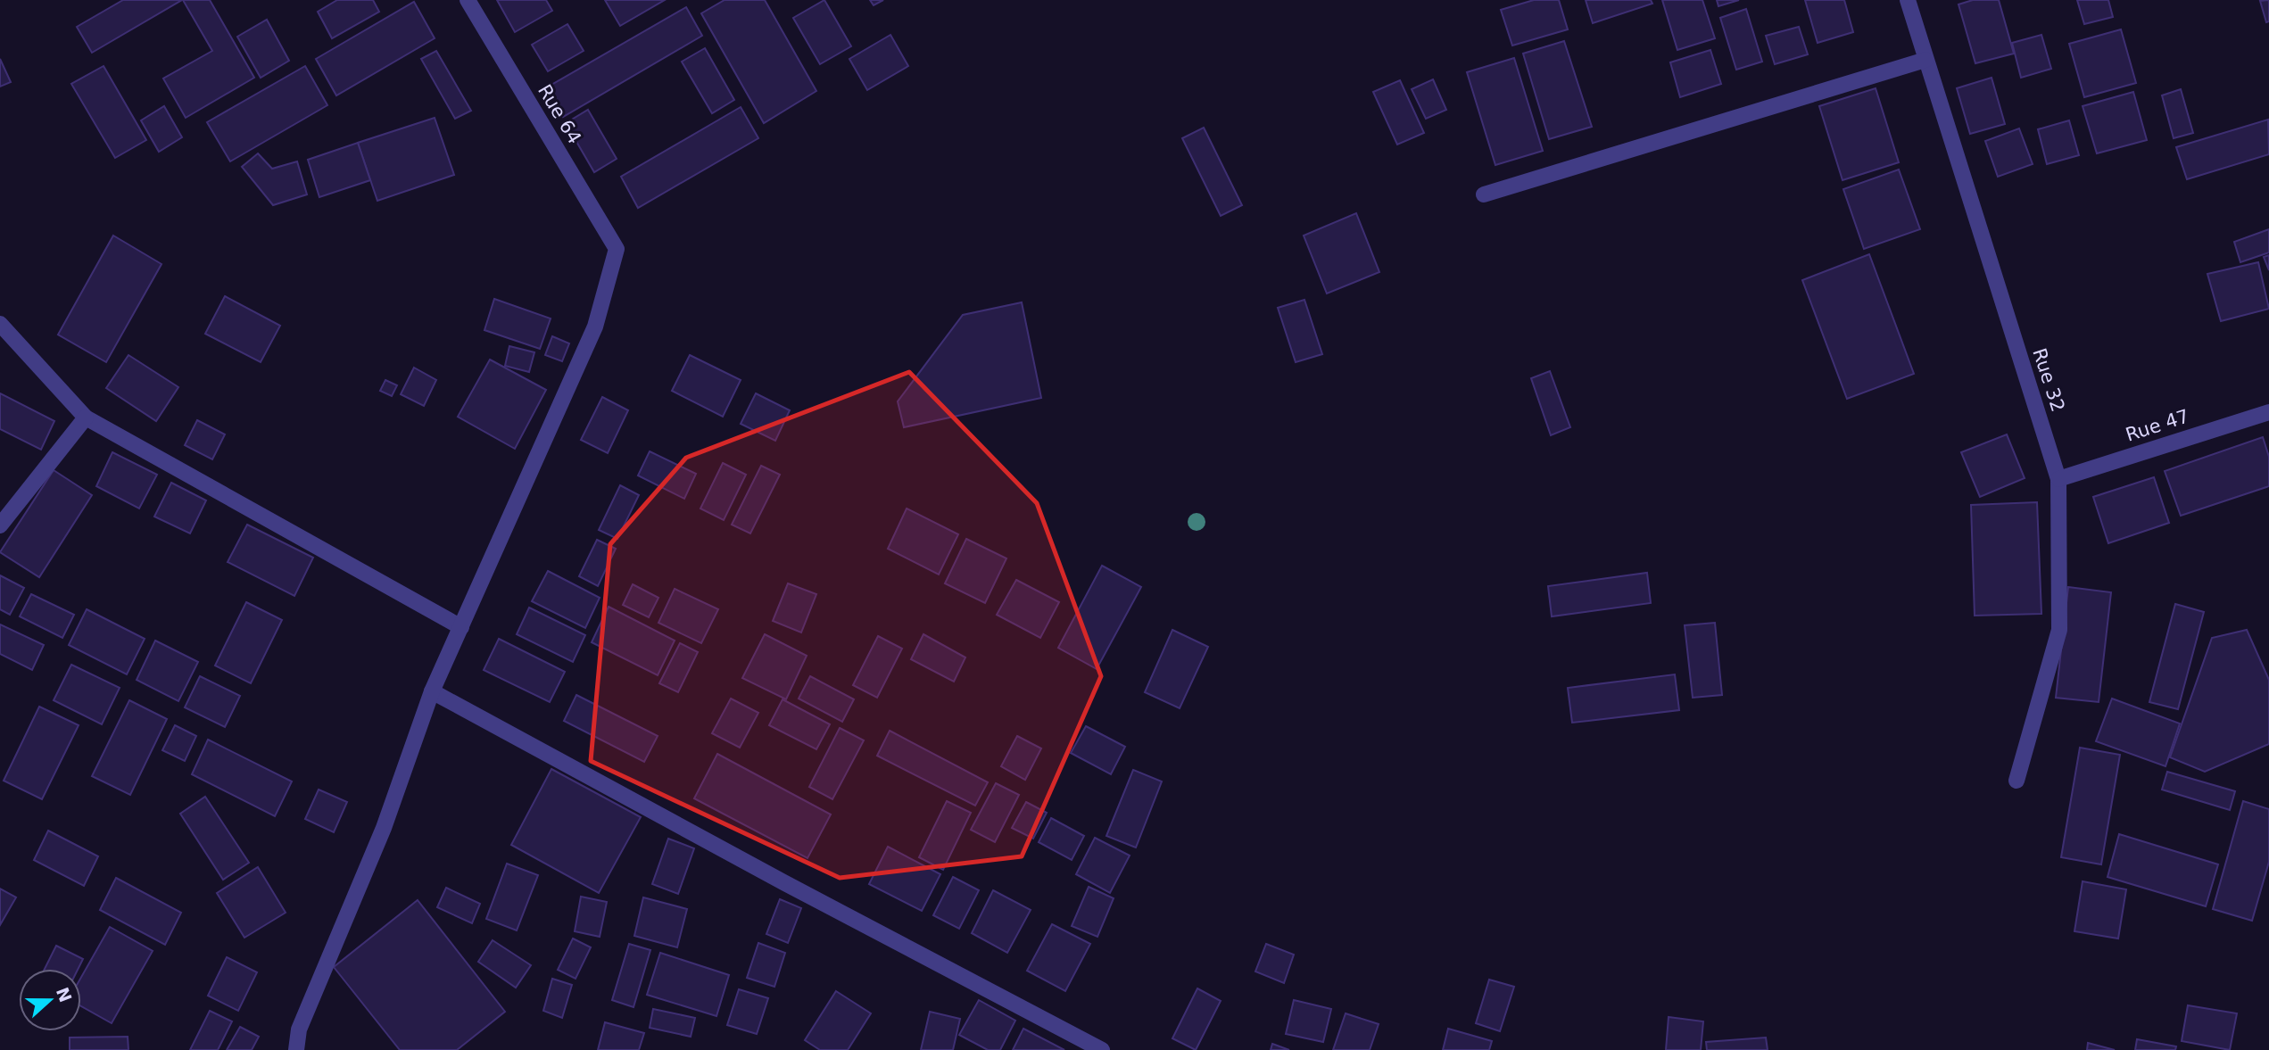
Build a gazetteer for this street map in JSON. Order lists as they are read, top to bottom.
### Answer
{
  "streets": {
    "street": ["Rue 64", "Rue 32", "Rue 47"]
  },
  "crossings": [
    ["Rue 32", "Rue 47"]
  ],
  "north": "right"
}
